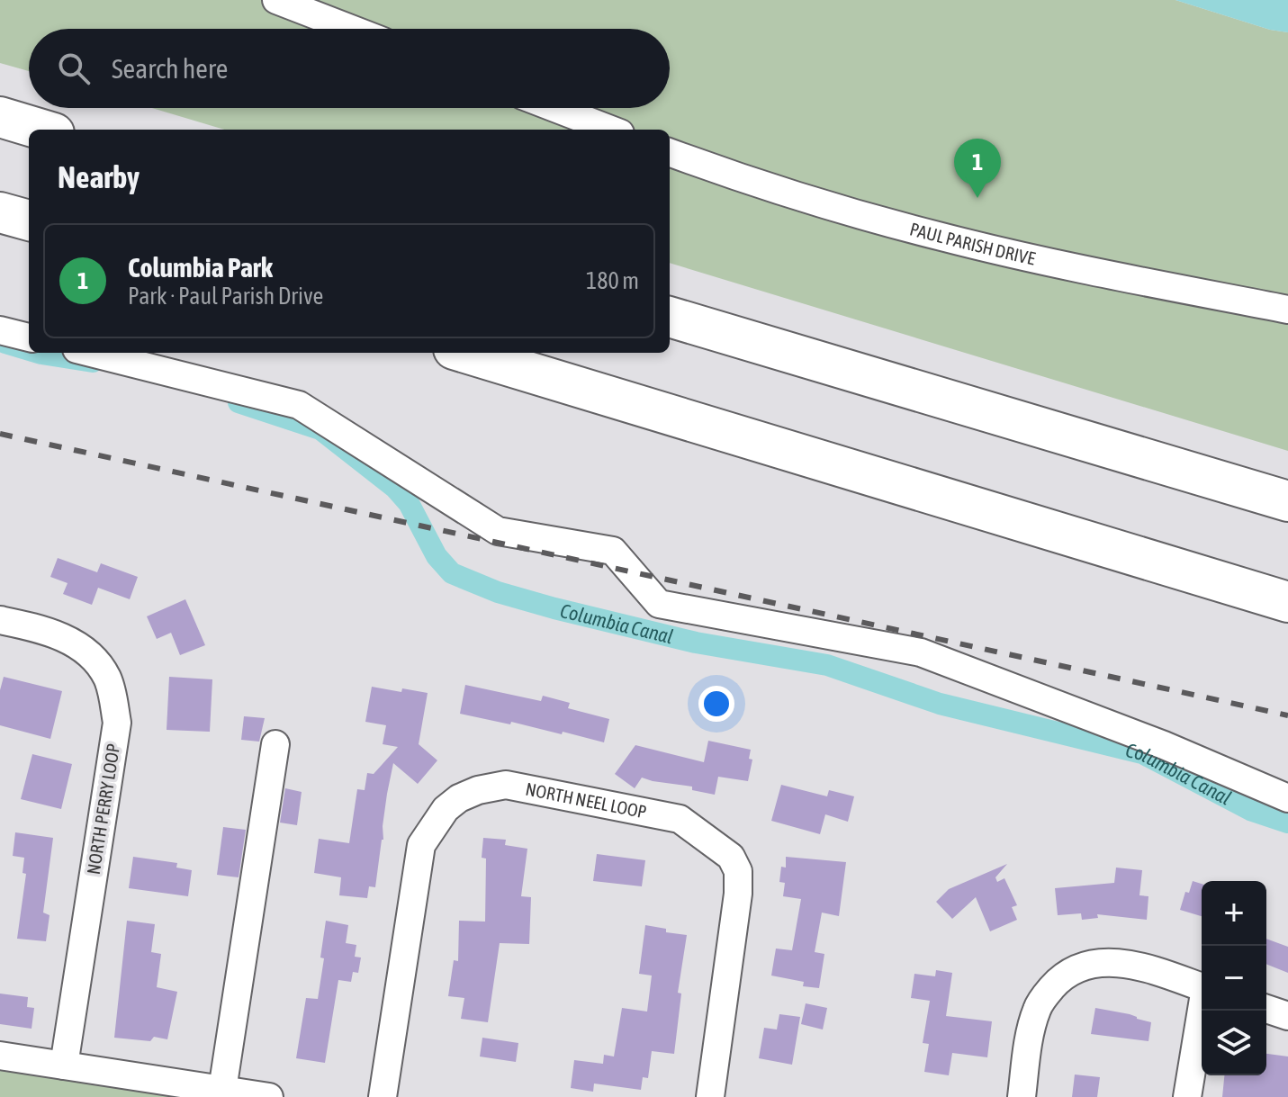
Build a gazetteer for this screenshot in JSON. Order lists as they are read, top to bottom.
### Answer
{
  "streets": {
    "street": ["PAUL PARISH DRIVE", "NORTH NEEL LOOP", "NORTH PERRY LOOP"]
  },
  "water": ["Columbia Canal"],
  "page": {
    "search": "Search here",
    "heading": "Nearby",
    "pins": "1",
    "list": [
      {
        "mark": "1",
        "name": "Columbia Park",
        "note": "Park · Paul Parish Drive",
        "value": "180 m"
      }
    ],
    "map_buttons": ["+", "−"]
  }
}
